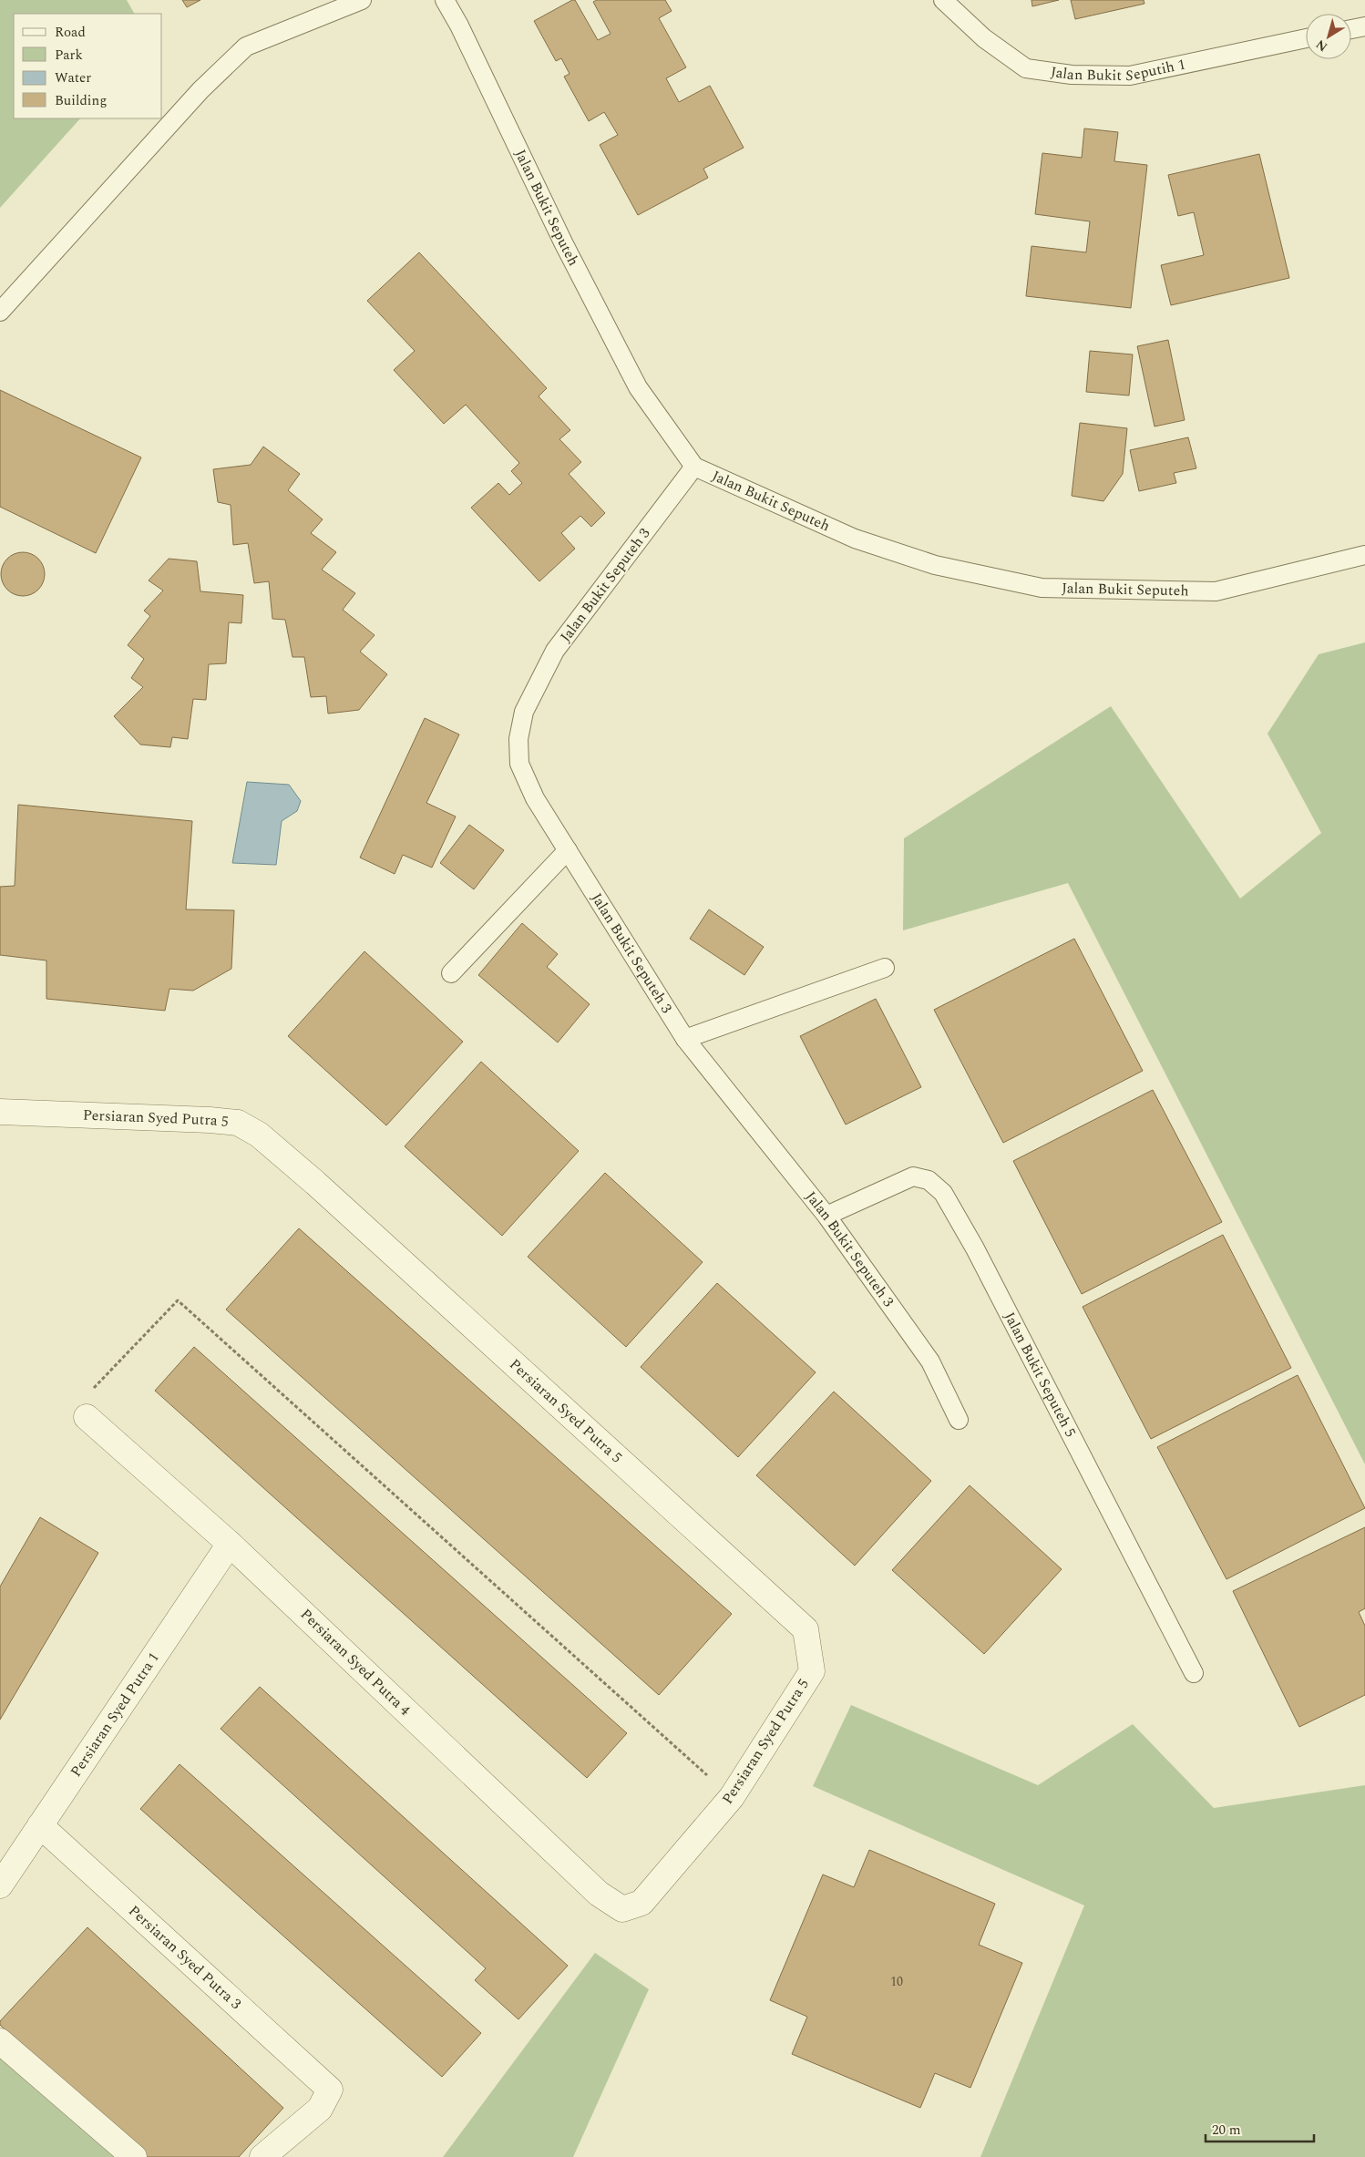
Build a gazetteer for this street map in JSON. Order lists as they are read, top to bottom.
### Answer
{
  "streets": {
    "street": [
      "Persiaran Syed Putra 5",
      "Persiaran Syed Putra 4",
      "Persiaran Syed Putra 1",
      "Persiaran Syed Putra 3"
    ],
    "lane": [
      "Jalan Bukit Seputih 1",
      "Jalan Bukit Seputeh",
      "Jalan Bukit Seputeh 3",
      "Jalan Bukit Seputeh 5"
    ]
  },
  "crossings": [
    ["Jalan Bukit Seputeh", "Jalan Bukit Seputeh 3"],
    ["Jalan Bukit Seputeh 3", "Jalan Bukit Seputeh 5"],
    ["Persiaran Syed Putra 5", "Persiaran Syed Putra 4"],
    ["Persiaran Syed Putra 4", "Persiaran Syed Putra 1"],
    ["Persiaran Syed Putra 1", "Persiaran Syed Putra 3"]
  ],
  "house_numbers": ["10"],
  "legend": [
    "Road",
    "Park",
    "Water",
    "Building"
  ],
  "scale_bar": "20 m",
  "north": "bottom left"
}
